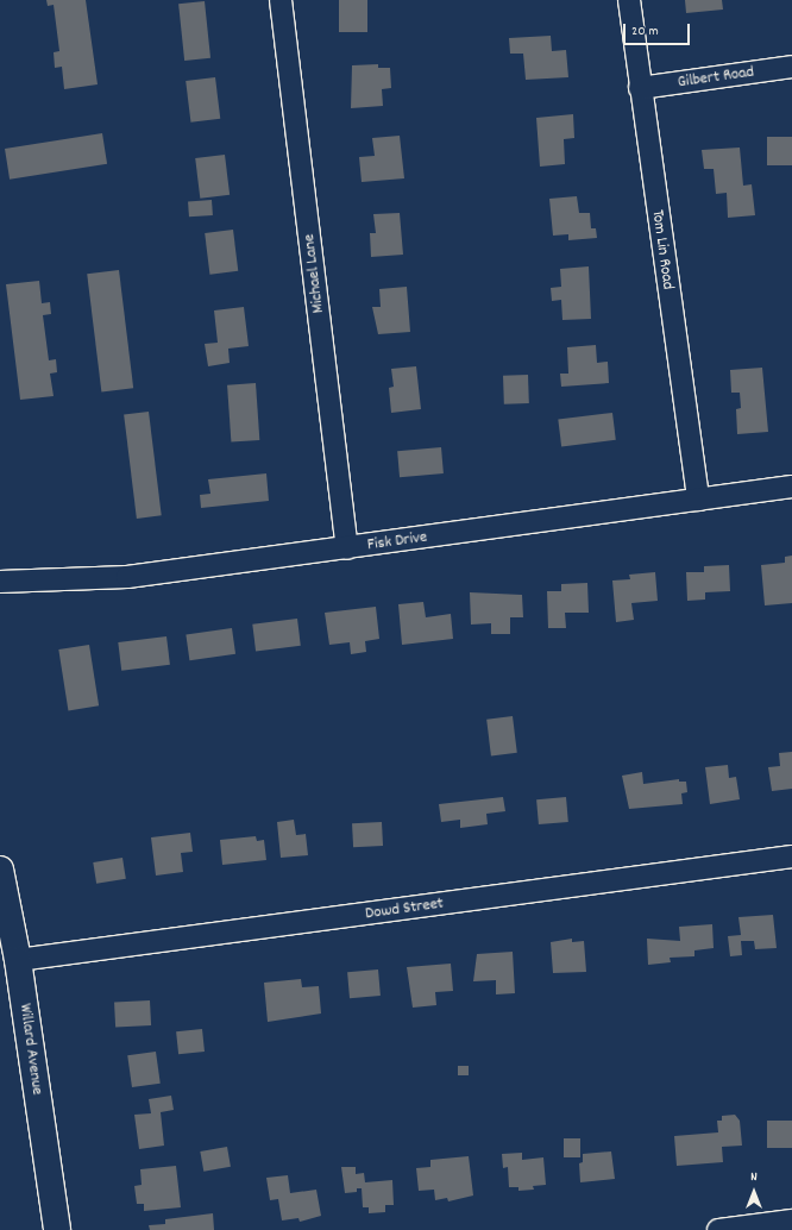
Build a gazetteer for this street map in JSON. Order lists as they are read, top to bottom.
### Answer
{
  "streets": {
    "main road": ["Willard Avenue"],
    "street": [
      "Gilbert Road",
      "Tom Lin Road",
      "Michael Lane",
      "Fisk Drive",
      "Dowd Street"
    ]
  },
  "crossings": [
    ["Gilbert Road", "Tom Lin Road"],
    ["Tom Lin Road", "Fisk Drive"],
    ["Michael Lane", "Fisk Drive"],
    ["Dowd Street", "Willard Avenue"]
  ],
  "scale_bar": "20 m",
  "north": "top"
}
